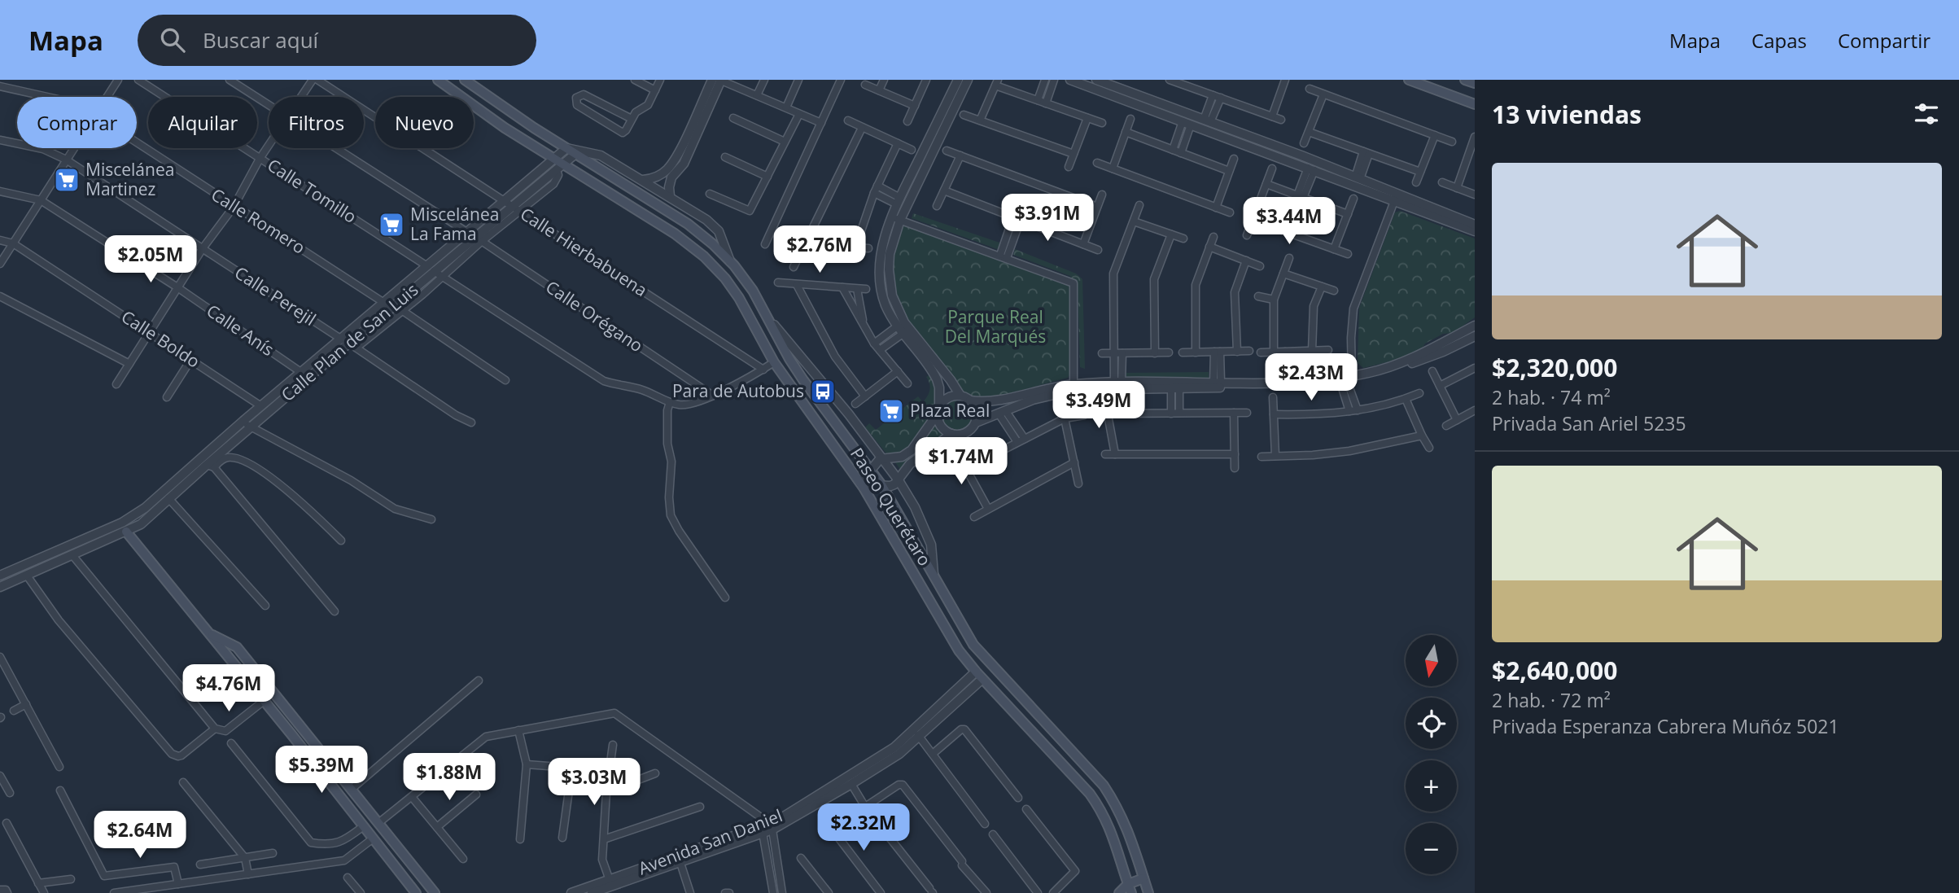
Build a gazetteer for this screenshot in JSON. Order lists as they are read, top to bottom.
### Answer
{
  "streets": {
    "main road": ["Paseo Querétaro"],
    "street": [
      "Calle Tomillo",
      "Calle Romero",
      "Calle Hierbabuena",
      "Calle Perejil",
      "Calle Orégano",
      "Calle Anís",
      "Calle Boldo",
      "Calle Plan de San Luis",
      "Avenida San Daniel"
    ]
  },
  "crossings": [
    ["Calle Tomillo", "Calle Plan de San Luis"],
    ["Calle Romero", "Calle Plan de San Luis"],
    ["Calle Hierbabuena", "Calle Plan de San Luis"],
    ["Calle Perejil", "Calle Plan de San Luis"],
    ["Calle Orégano", "Calle Plan de San Luis"],
    ["Calle Anís", "Calle Plan de San Luis"],
    ["Calle Boldo", "Calle Plan de San Luis"],
    ["Calle Plan de San Luis", "Paseo Querétaro"],
    ["Paseo Querétaro", "Avenida San Daniel"]
  ],
  "parks": ["Parque Real Del Marqués"],
  "places": {
    "supermarket": ["Miscelánea Martinez", "Miscelánea La Fama", "Plaza Real"],
    "bus stop": ["Para de Autobus"]
  },
  "north": "bottom",
  "page": {
    "header": "Mapa",
    "search": "Buscar aquí",
    "nav": ["Mapa", "Capas", "Compartir"],
    "heading": "13 viviendas",
    "chip": [
      "Comprar",
      "Alquilar",
      "Filtros",
      "Nuevo"
    ],
    "list": [
      {
        "name": "$2,320,000",
        "note": "2 hab. · 74 m² · Privada San Ariel 5235"
      },
      {
        "name": "$2,640,000",
        "note": "2 hab. · 72 m² · Privada Esperanza Cabrera Muñóz 5021"
      }
    ],
    "price": [
      "$3.91M",
      "$3.44M",
      "$2.76M",
      "$2.05M",
      "$2.43M",
      "$3.49M",
      "$1.74M",
      "$4.76M",
      "$5.39M",
      "$1.88M",
      "$3.03M",
      "$2.32M",
      "$2.64M"
    ],
    "map_buttons": ["+", "−"]
  }
}
